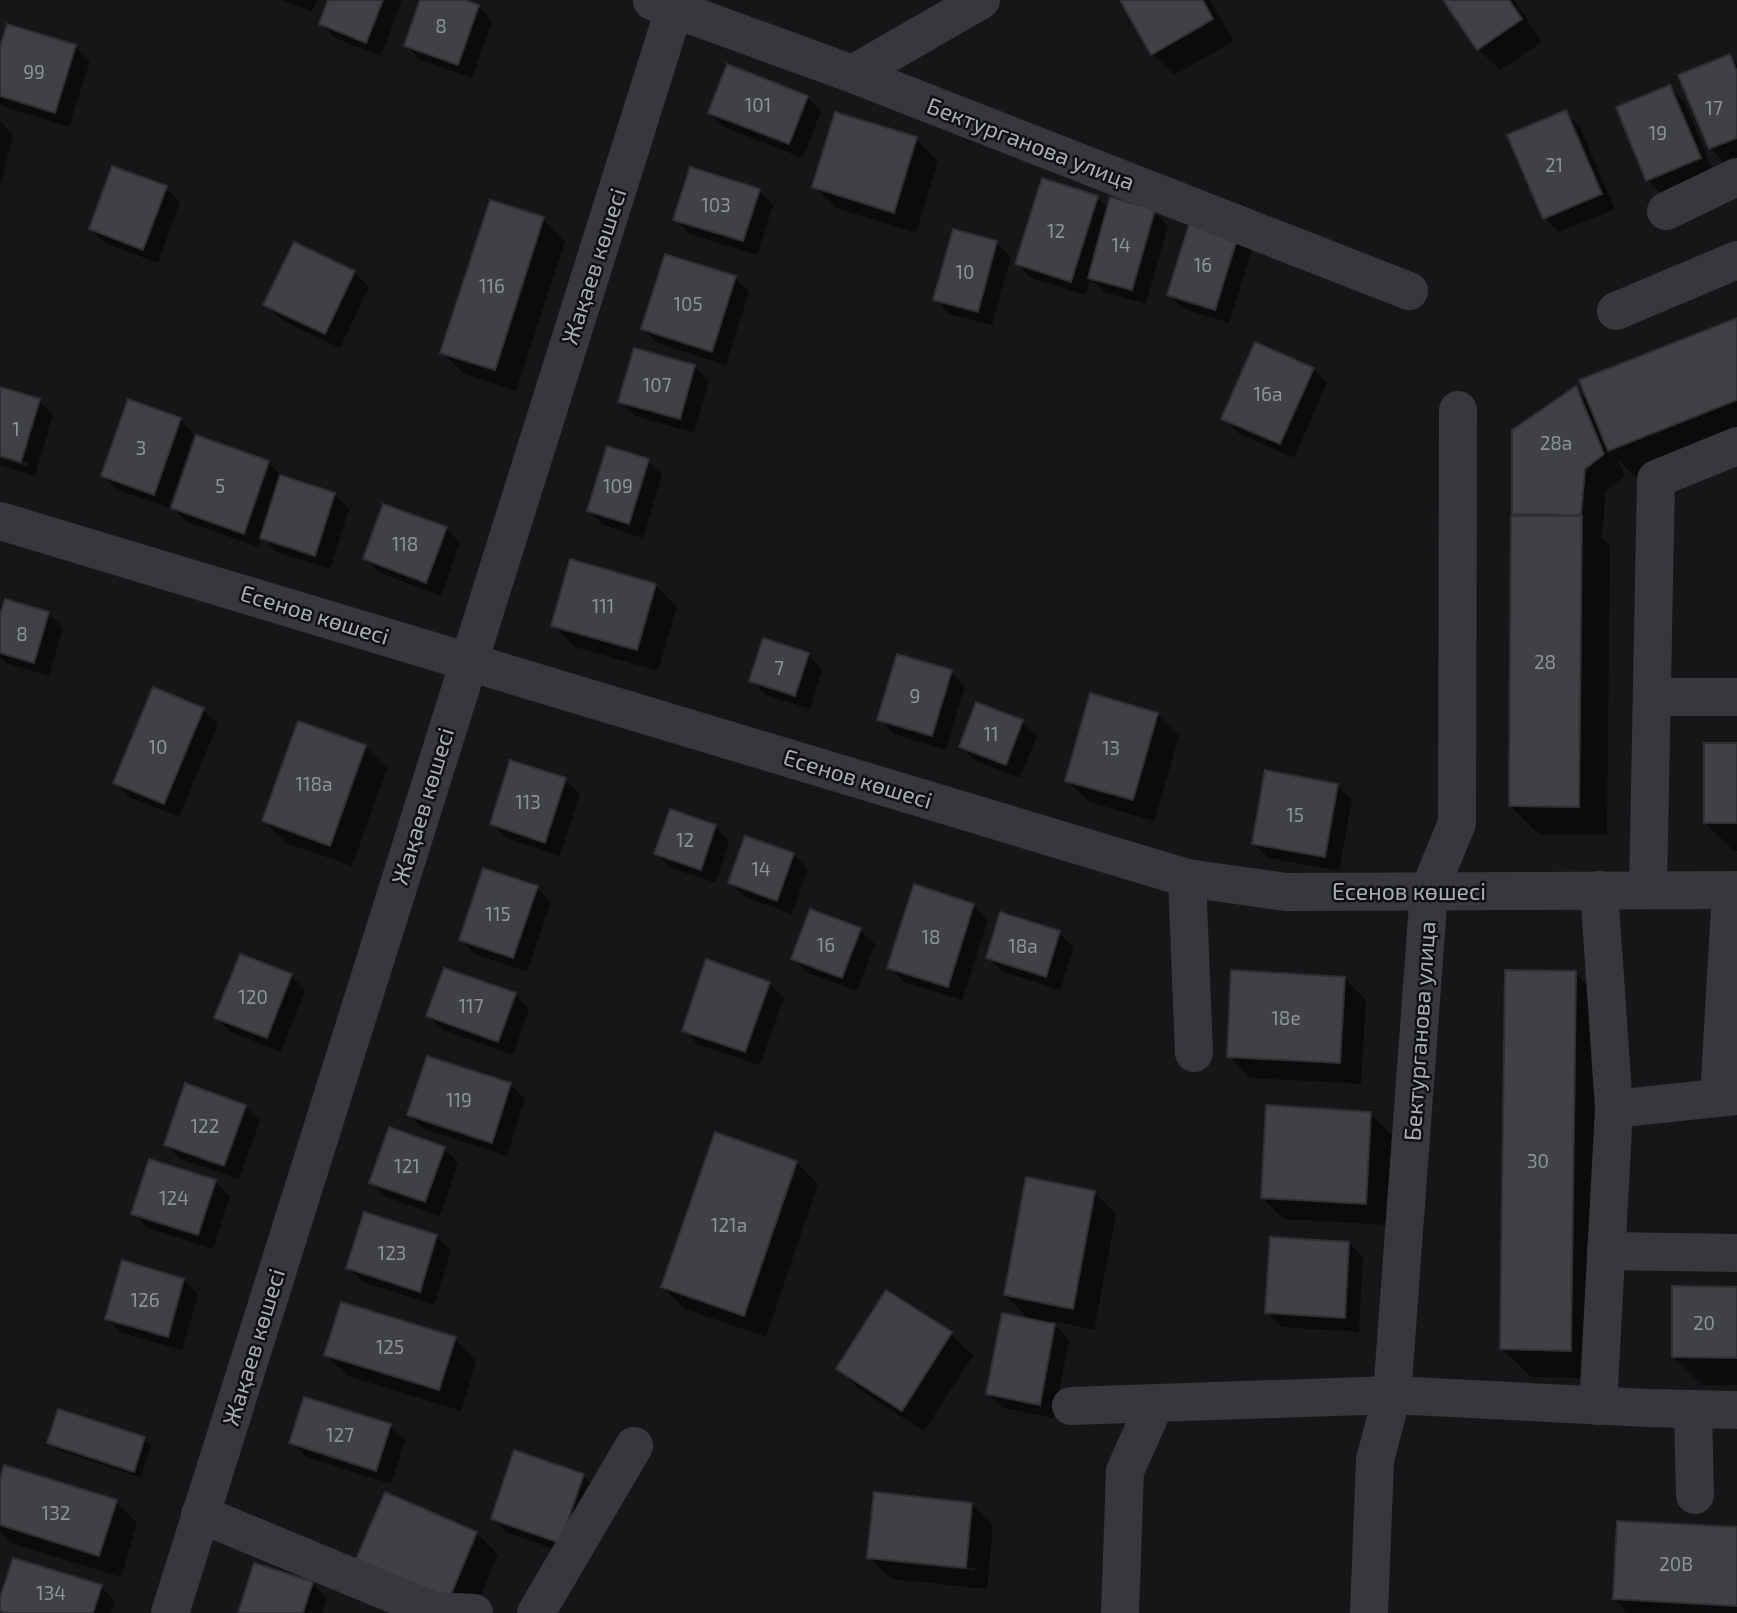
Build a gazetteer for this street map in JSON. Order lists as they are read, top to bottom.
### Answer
{
  "streets": {
    "street": ["Бектурганова улица", "Жақаев көшесі", "Есенов көшесі"]
  },
  "crossings": [
    ["Бектурганова улица", "Жақаев көшесі"],
    ["Бектурганова улица", "Есенов көшесі"],
    ["Жақаев көшесі", "Есенов көшесі"]
  ],
  "house_numbers": [
    "8",
    "99",
    "101",
    "17",
    "19",
    "21",
    "103",
    "12",
    "14",
    "16",
    "10",
    "116",
    "105",
    "107",
    "16а",
    "1",
    "28а",
    "3",
    "5",
    "109",
    "118",
    "111",
    "8",
    "28",
    "7",
    "9",
    "11",
    "10",
    "13",
    "118а",
    "113",
    "15",
    "12",
    "14",
    "115",
    "18",
    "16",
    "18а",
    "120",
    "117",
    "18е",
    "119",
    "122",
    "30",
    "121",
    "124",
    "121а",
    "123",
    "126",
    "20",
    "125",
    "127",
    "132",
    "20В",
    "134"
  ]
}
